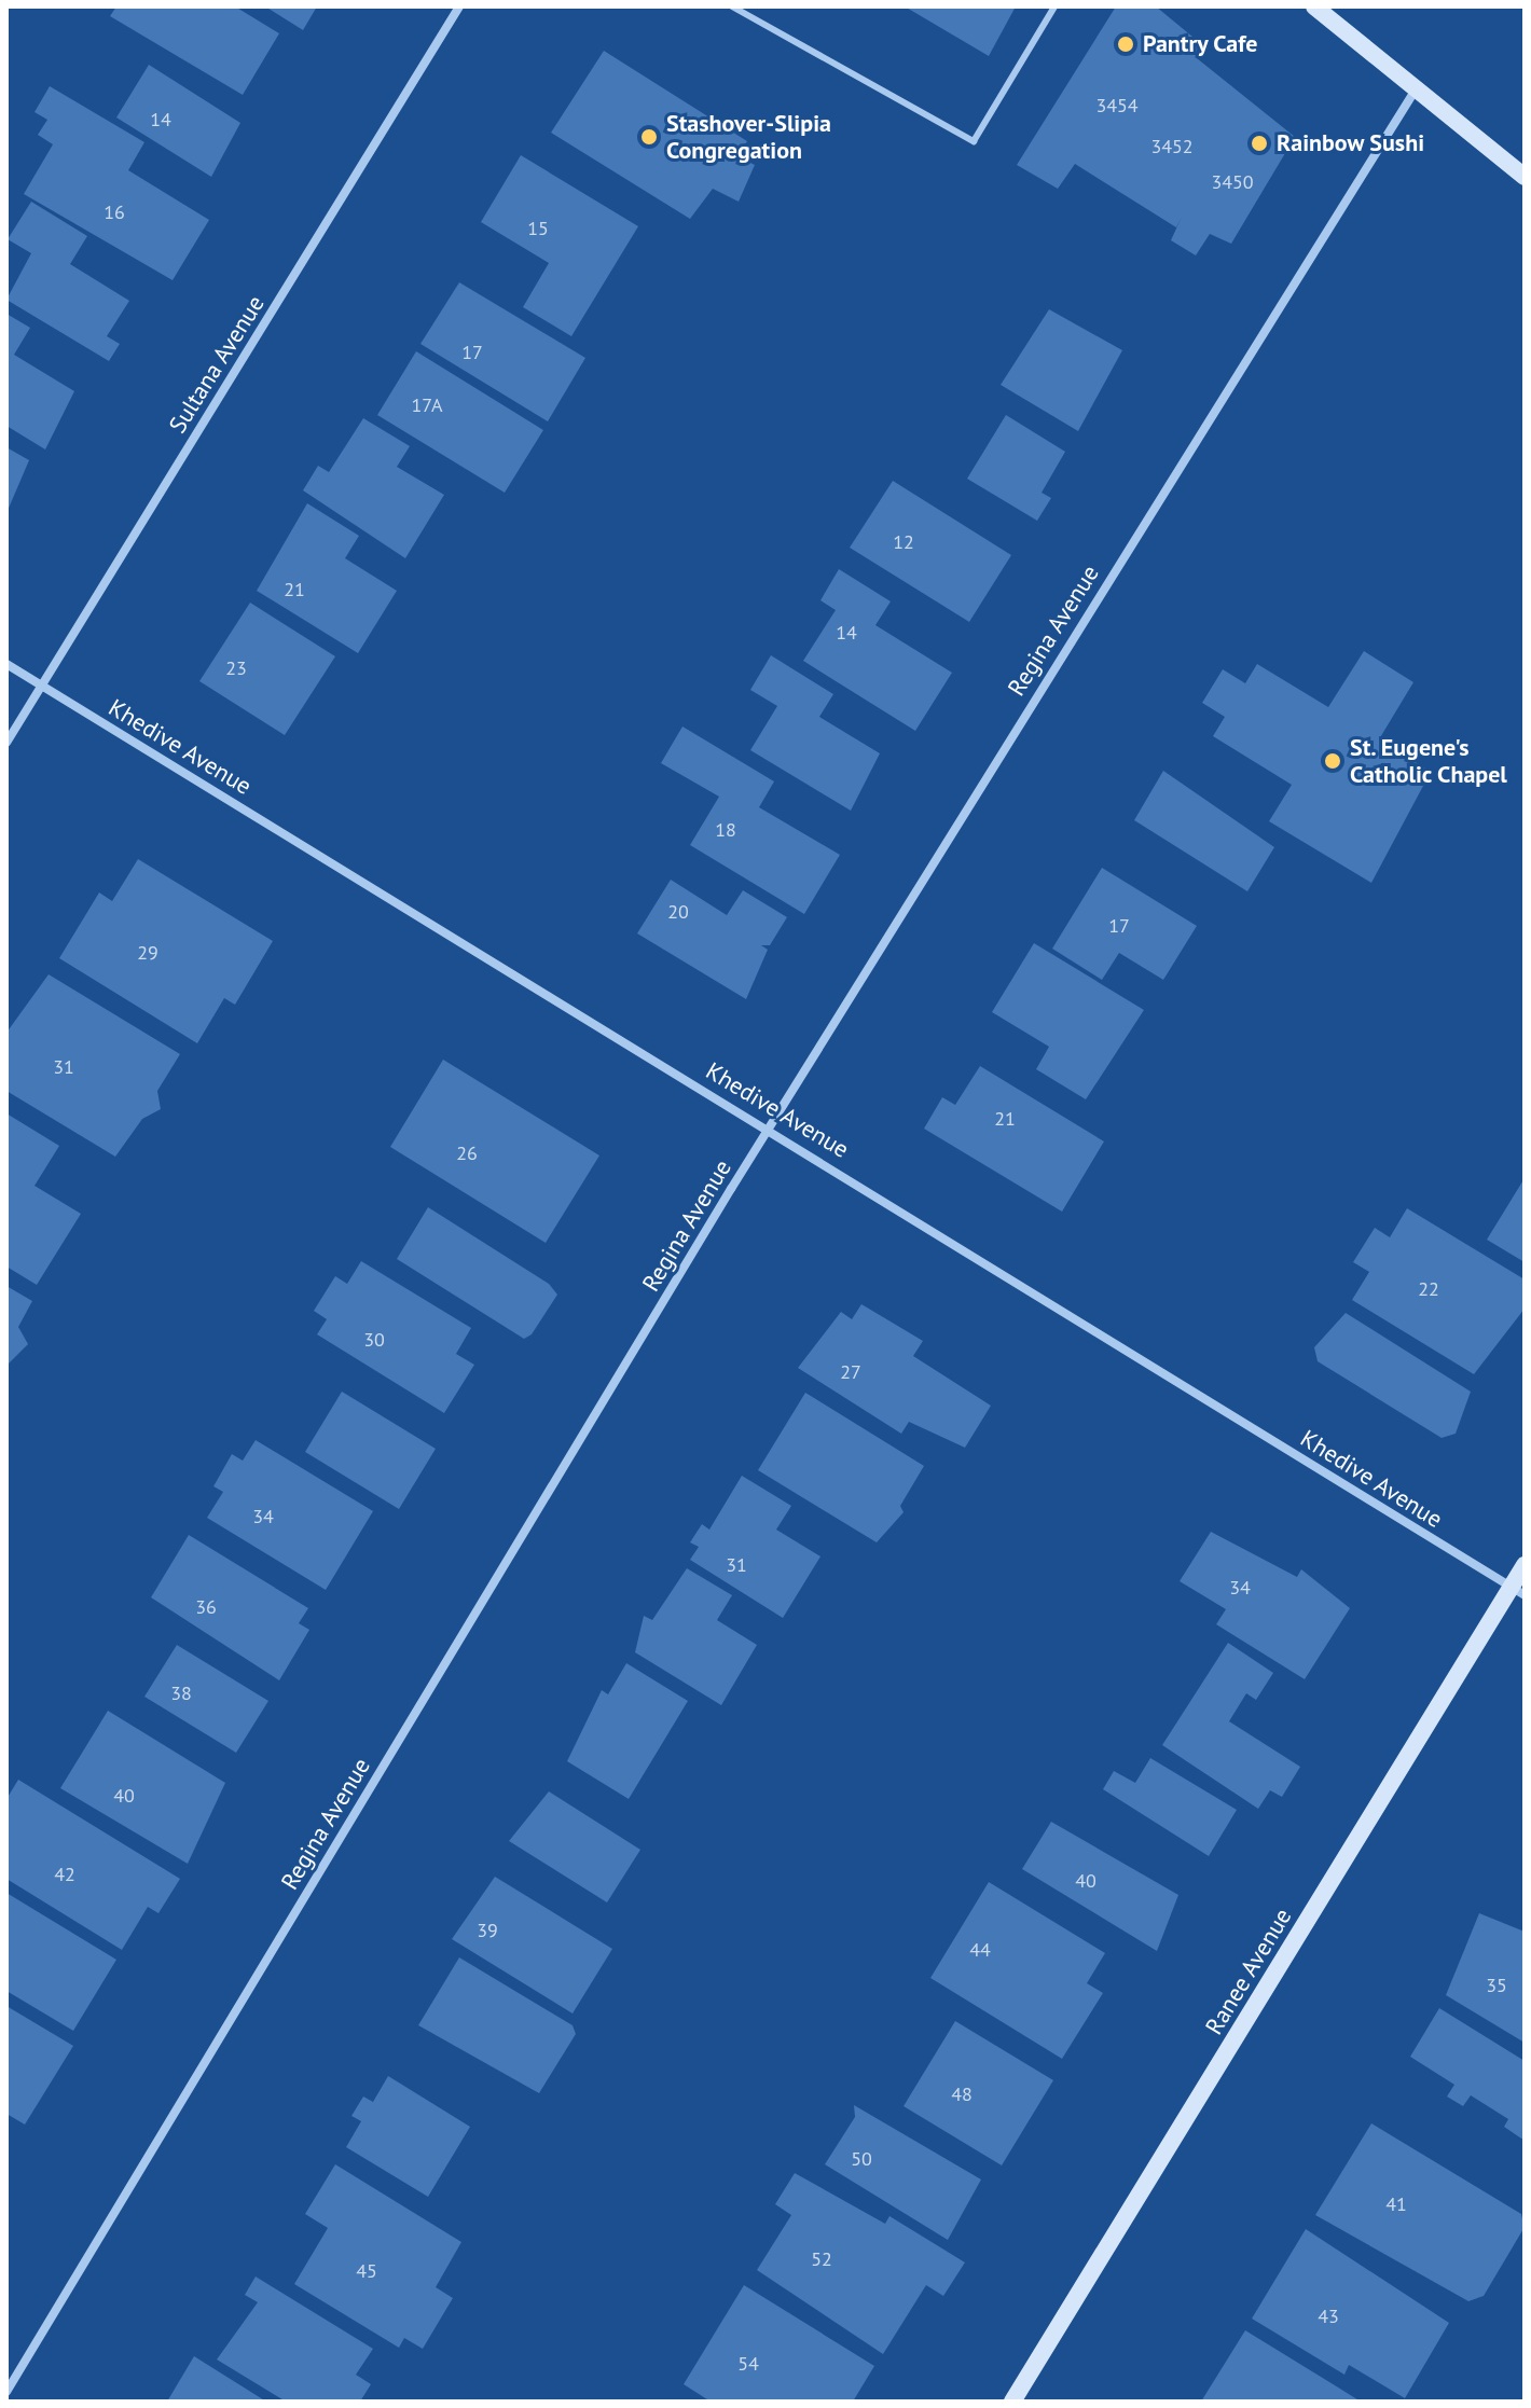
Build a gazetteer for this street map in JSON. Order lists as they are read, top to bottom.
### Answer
{
  "streets": {
    "street": [
      "Sultana Avenue",
      "Regina Avenue",
      "Khedive Avenue",
      "Ranee Avenue"
    ]
  },
  "crossings": [
    ["Sultana Avenue", "Khedive Avenue"],
    ["Regina Avenue", "Khedive Avenue"],
    ["Khedive Avenue", "Ranee Avenue"]
  ],
  "places": [
    "Pantry Cafe",
    "Stashover-Slipia Congregation",
    "Rainbow Sushi",
    "St. Eugene's Catholic Chapel"
  ],
  "house_numbers": [
    "3454",
    "14",
    "3452",
    "3450",
    "16",
    "15",
    "17",
    "17A",
    "12",
    "21",
    "14",
    "23",
    "18",
    "20",
    "17",
    "29",
    "31",
    "21",
    "26",
    "22",
    "30",
    "27",
    "34",
    "31",
    "34",
    "36",
    "38",
    "40",
    "42",
    "40",
    "39",
    "44",
    "35",
    "48",
    "50",
    "41",
    "52",
    "45",
    "43",
    "54"
  ]
}
